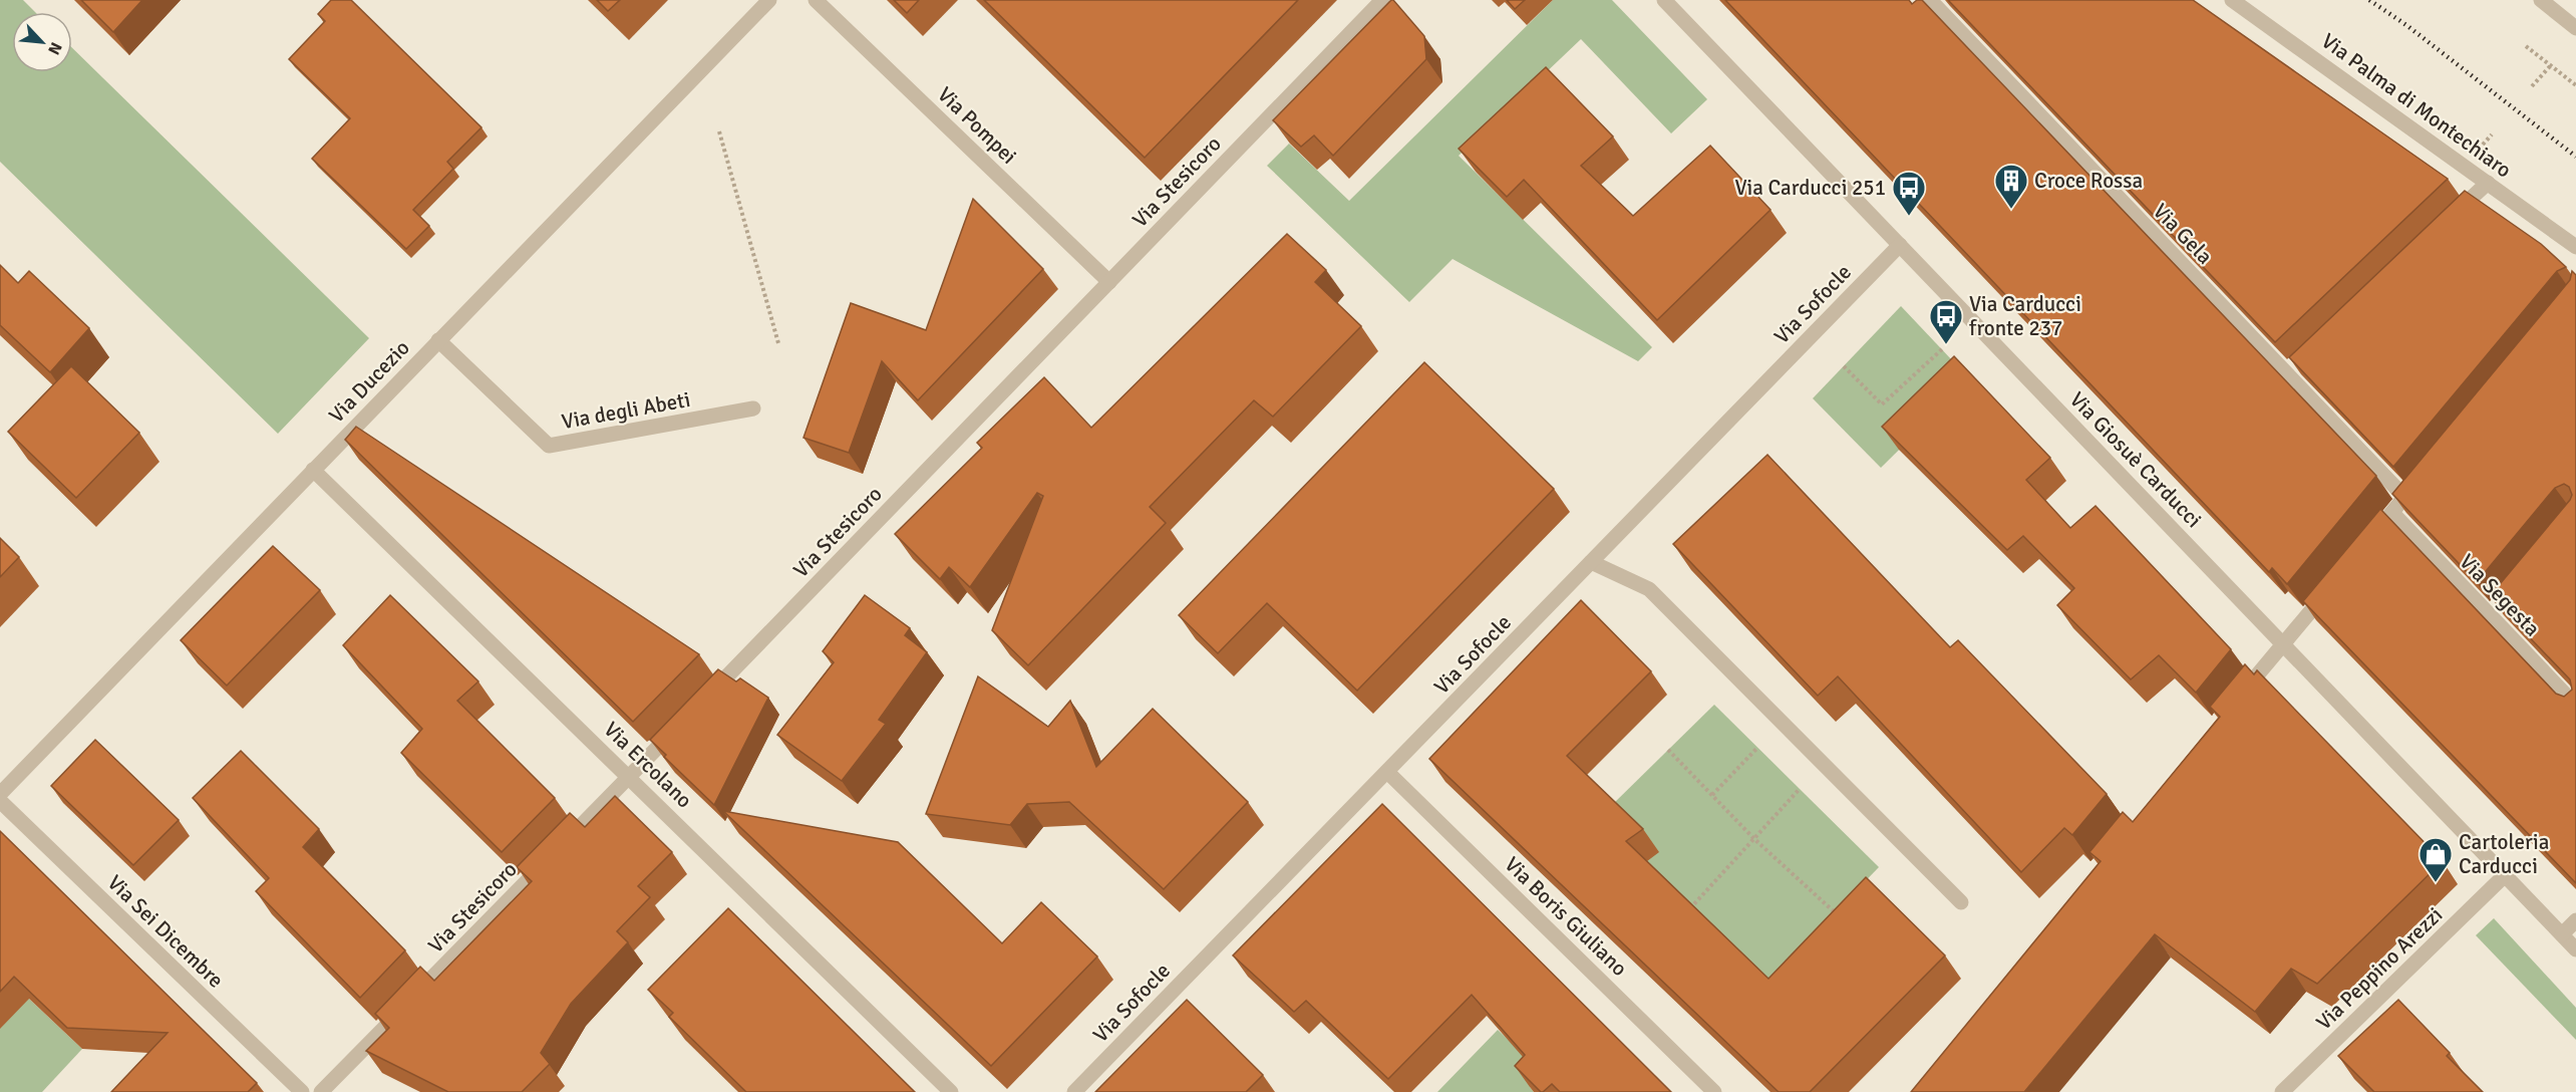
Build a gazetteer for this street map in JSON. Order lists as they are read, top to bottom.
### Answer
{
  "streets": {
    "street": [
      "Via Palma di Montechiaro",
      "Via Pompei",
      "Via Stesicoro",
      "Via Gela",
      "Via Sofocle",
      "Via Ducezio",
      "Via degli Abeti",
      "Via Giosuè Carducci",
      "Via Segesta",
      "Via Ercolano",
      "Via Boris Giuliano",
      "Via Sei Dicembre",
      "Via Peppino Arezzi"
    ]
  },
  "crossings": [
    ["Via Pompei", "Via Stesicoro"],
    ["Via Stesicoro", "Via Ercolano"],
    ["Via Sofocle", "Via Giosuè Carducci"],
    ["Via Sofocle", "Via Boris Giuliano"],
    ["Via Ducezio", "Via degli Abeti"],
    ["Via Ducezio", "Via Ercolano"],
    ["Via Giosuè Carducci", "Via Peppino Arezzi"]
  ],
  "places": {
    "building": ["Croce Rossa"],
    "bus stop": ["Via Carducci 251", "Via Carducci fronte 237"],
    "shop": ["Cartoleria Carducci"]
  },
  "north": "bottom right"
}
